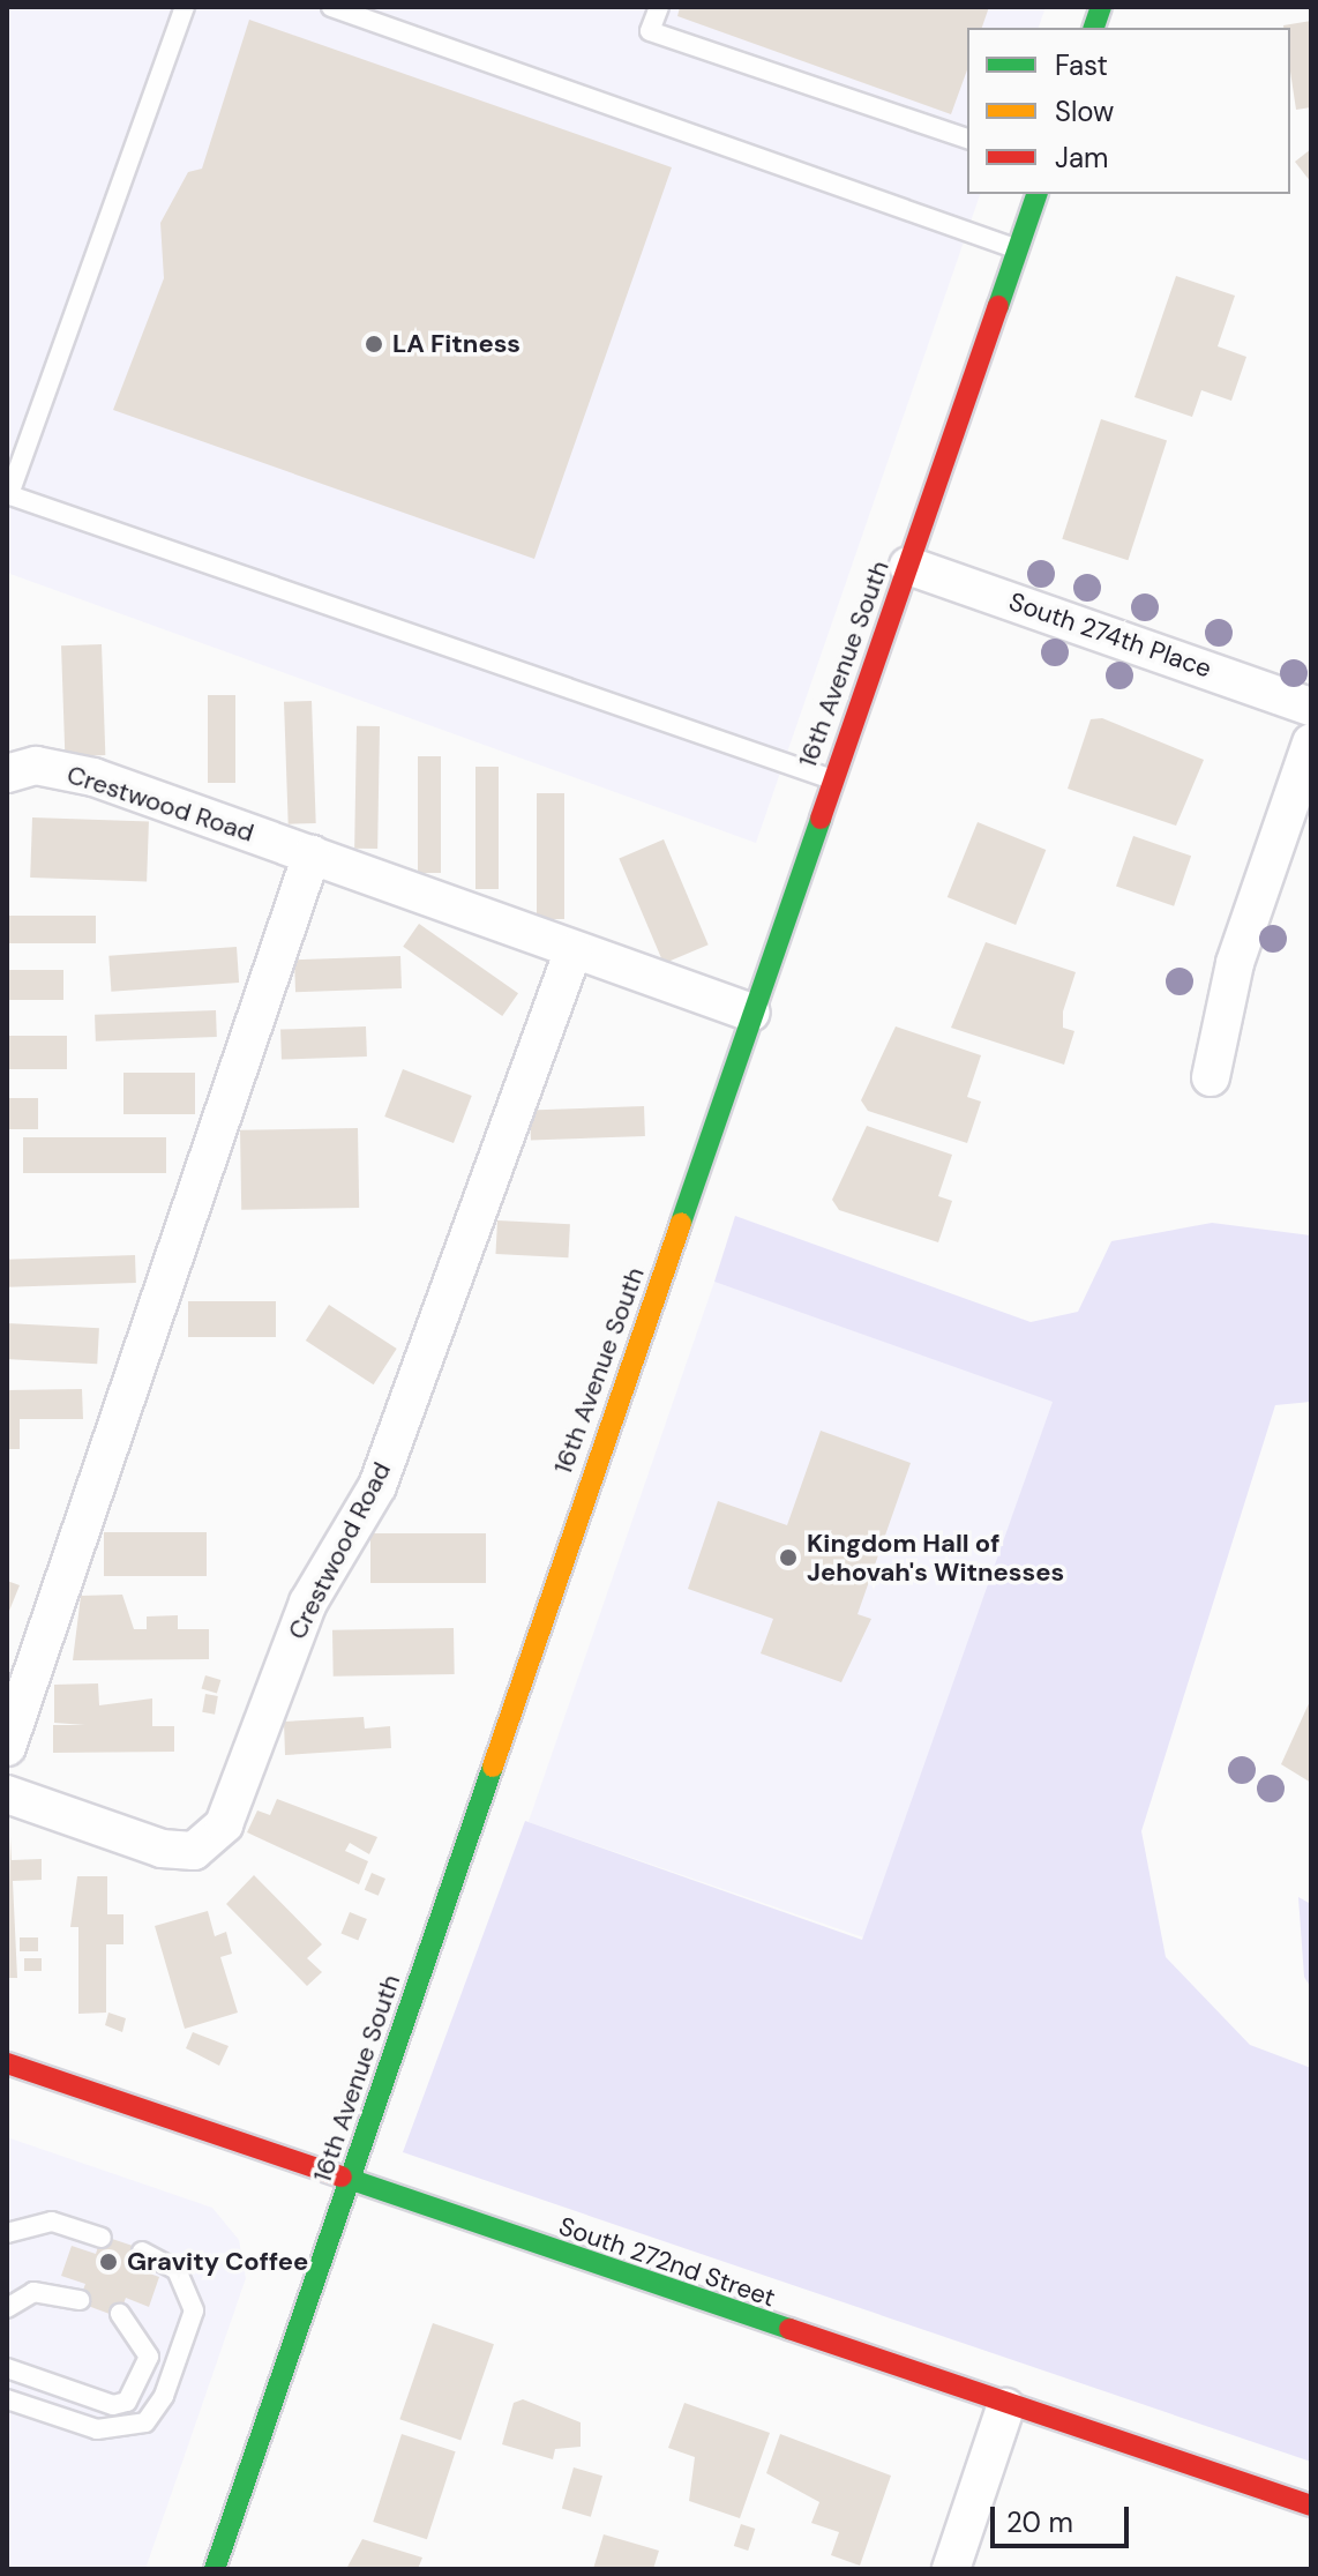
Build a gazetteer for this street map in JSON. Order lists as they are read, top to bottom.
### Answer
{
  "streets": {
    "main road": ["16th Avenue South", "South 272nd Street"],
    "street": ["South 274th Place", "Crestwood Road"]
  },
  "crossings": [
    ["South 274th Place", "16th Avenue South"],
    ["16th Avenue South", "Crestwood Road"],
    ["16th Avenue South", "South 272nd Street"]
  ],
  "places": ["LA Fitness", "Kingdom Hall of Jehovah's Witnesses", "Gravity Coffee"],
  "legend": ["Fast", "Slow", "Jam"],
  "scale_bar": "20 m"
}
